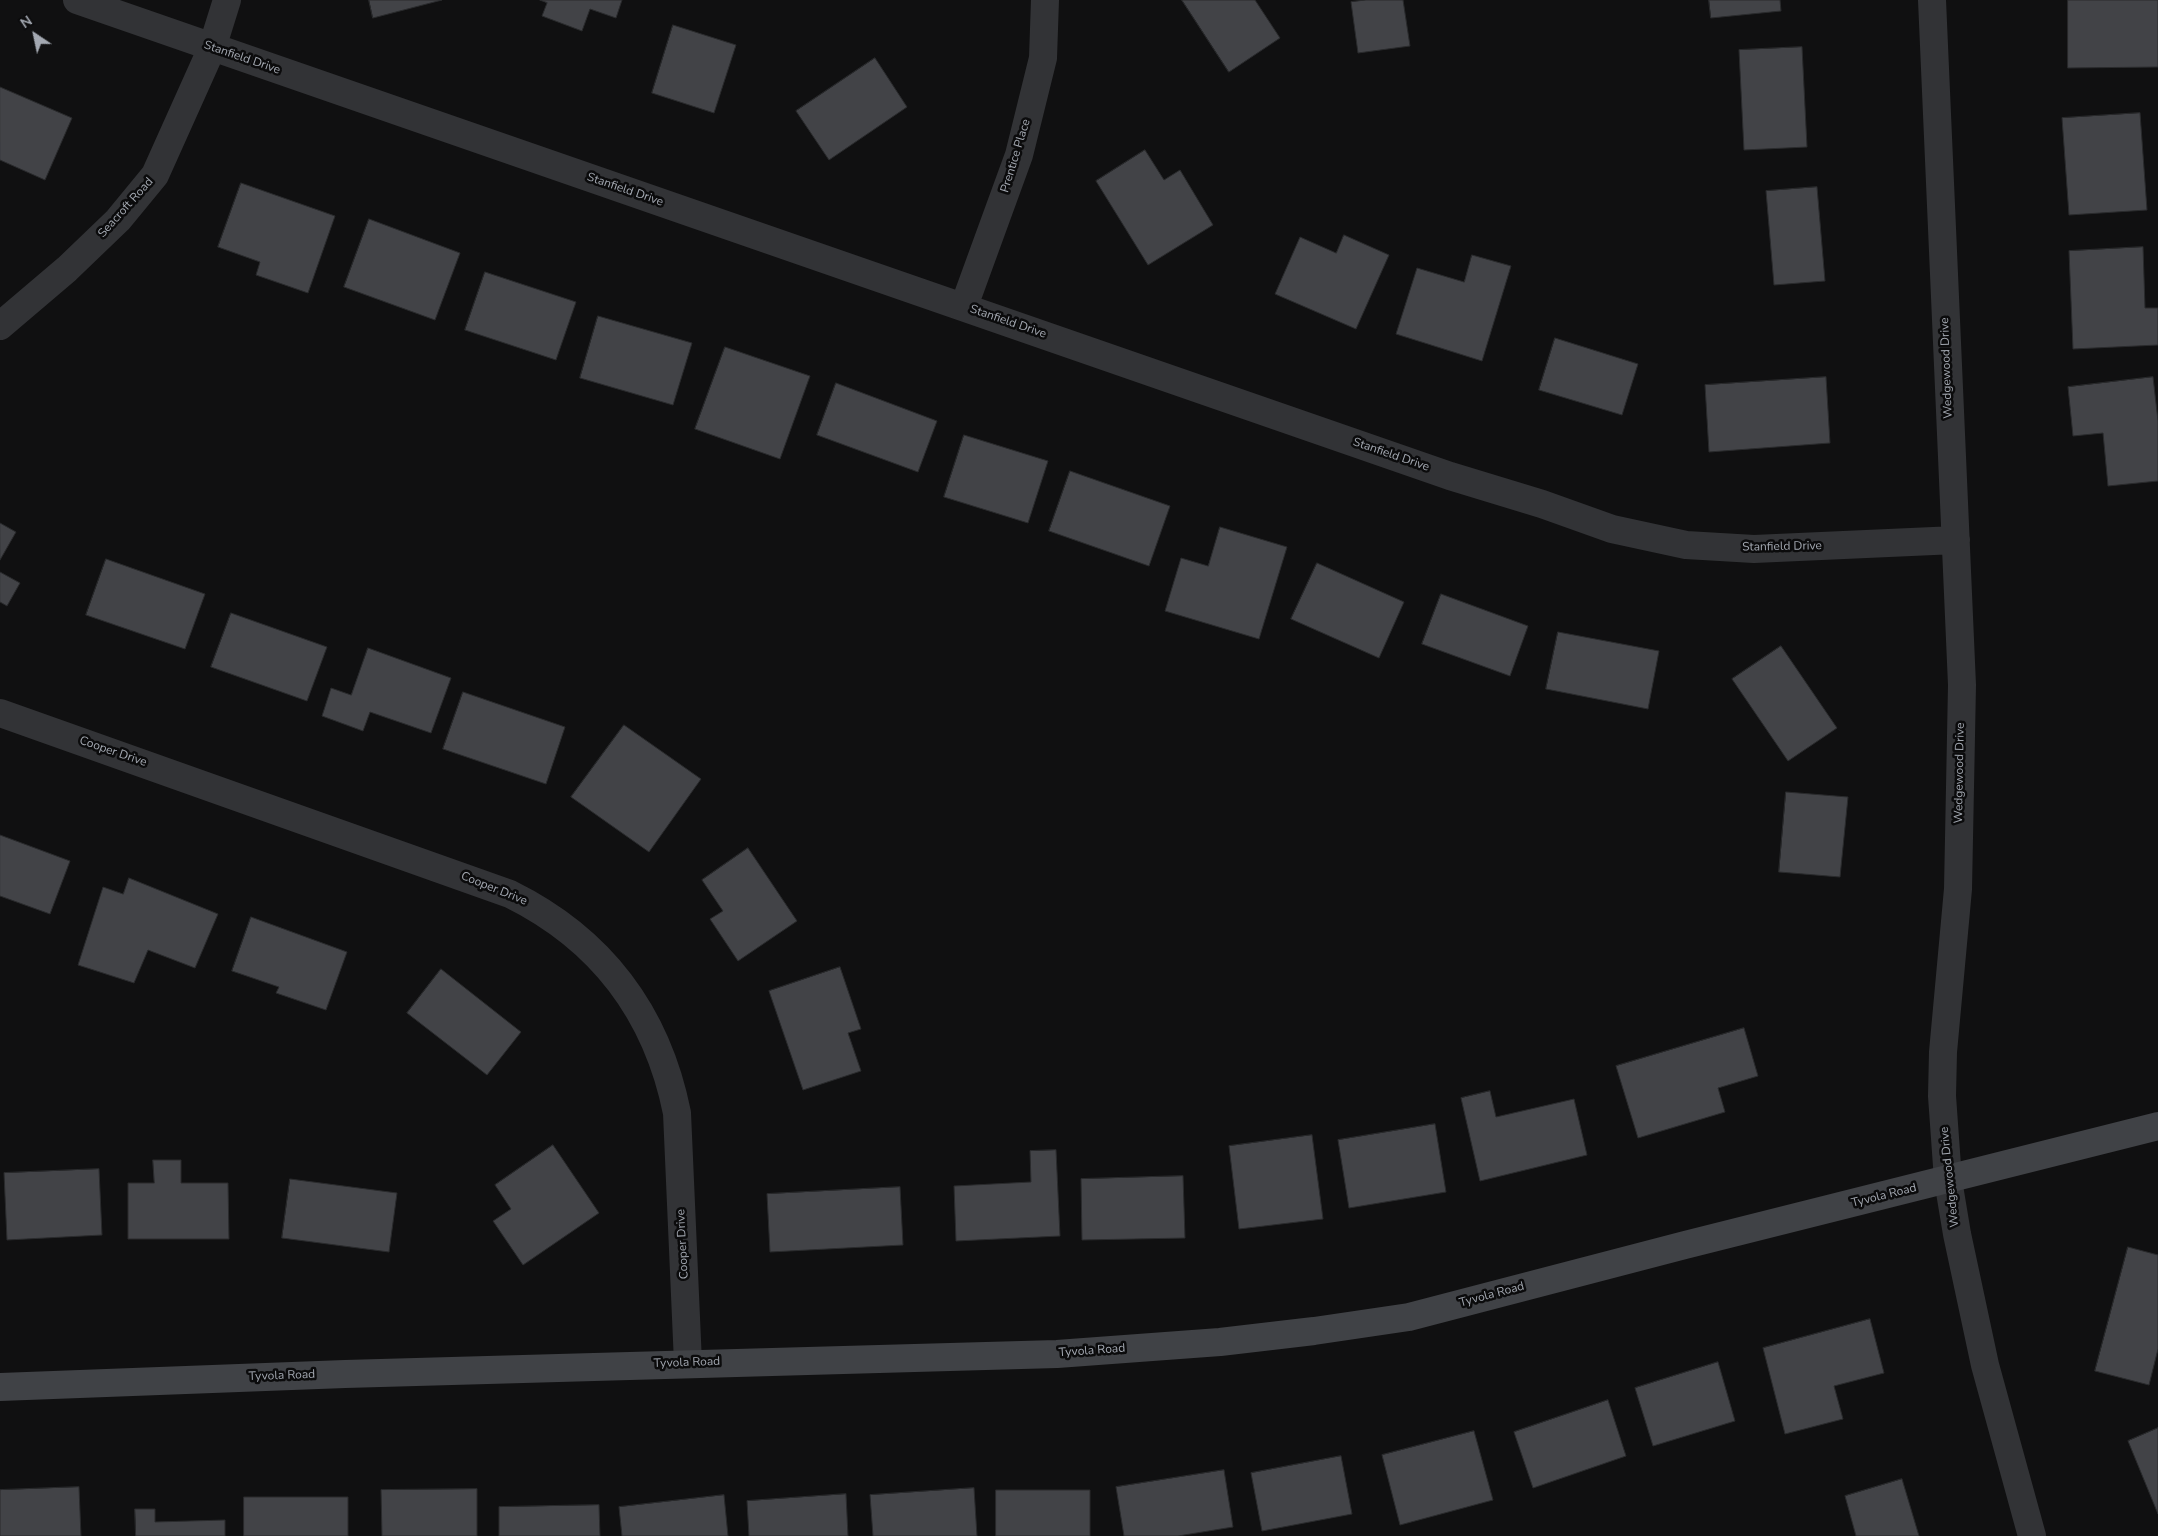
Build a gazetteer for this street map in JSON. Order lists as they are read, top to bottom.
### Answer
{
  "streets": {
    "main road": ["Tyvola Road"],
    "street": [
      "Stanfield Drive",
      "Prentice Place",
      "Seacroft Road",
      "Wedgewood Drive",
      "Cooper Drive"
    ]
  },
  "crossings": [
    ["Stanfield Drive", "Prentice Place"],
    ["Stanfield Drive", "Seacroft Road"],
    ["Stanfield Drive", "Wedgewood Drive"],
    ["Wedgewood Drive", "Tyvola Road"],
    ["Cooper Drive", "Tyvola Road"]
  ],
  "north": "top left"
}
